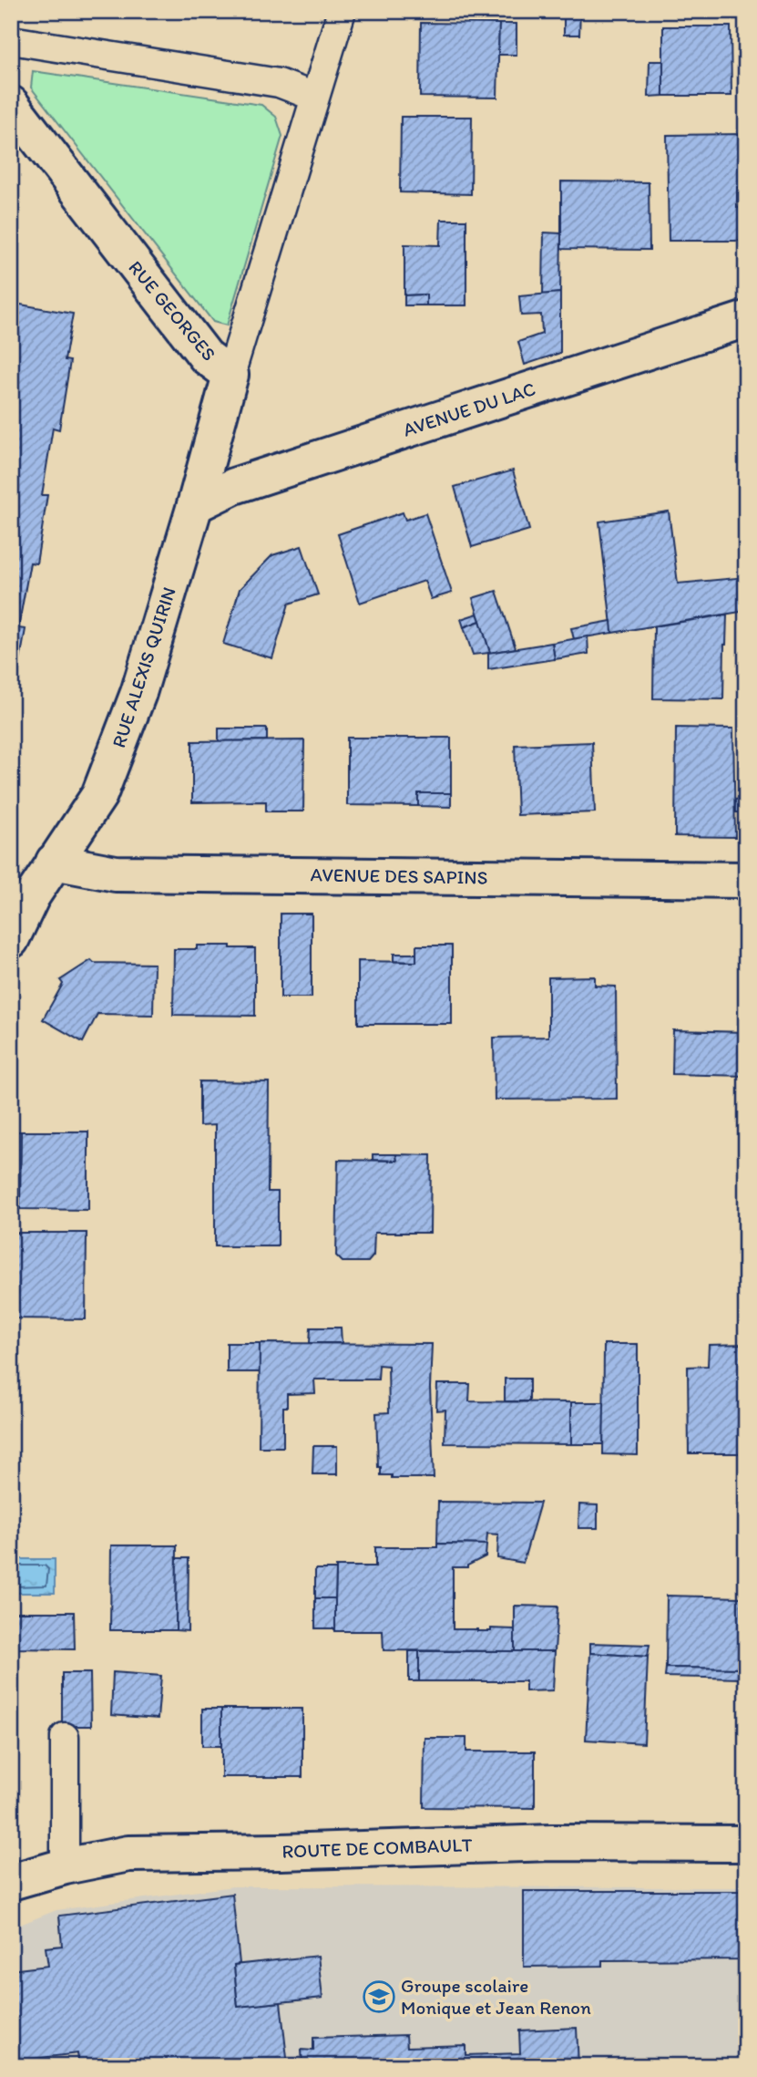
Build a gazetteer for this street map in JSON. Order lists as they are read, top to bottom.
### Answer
{
  "streets": {
    "street": [
      "RUE GEORGES",
      "AVENUE DU LAC",
      "RUE ALEXIS QUIRIN",
      "AVENUE DES SAPINS",
      "ROUTE DE COMBAULT"
    ]
  },
  "crossings": [
    ["RUE GEORGES", "RUE ALEXIS QUIRIN"],
    ["AVENUE DU LAC", "RUE ALEXIS QUIRIN"],
    ["RUE ALEXIS QUIRIN", "AVENUE DES SAPINS"]
  ],
  "places": {
    "school or university": ["Groupe scolaire Monique et Jean Renon"]
  }
}
